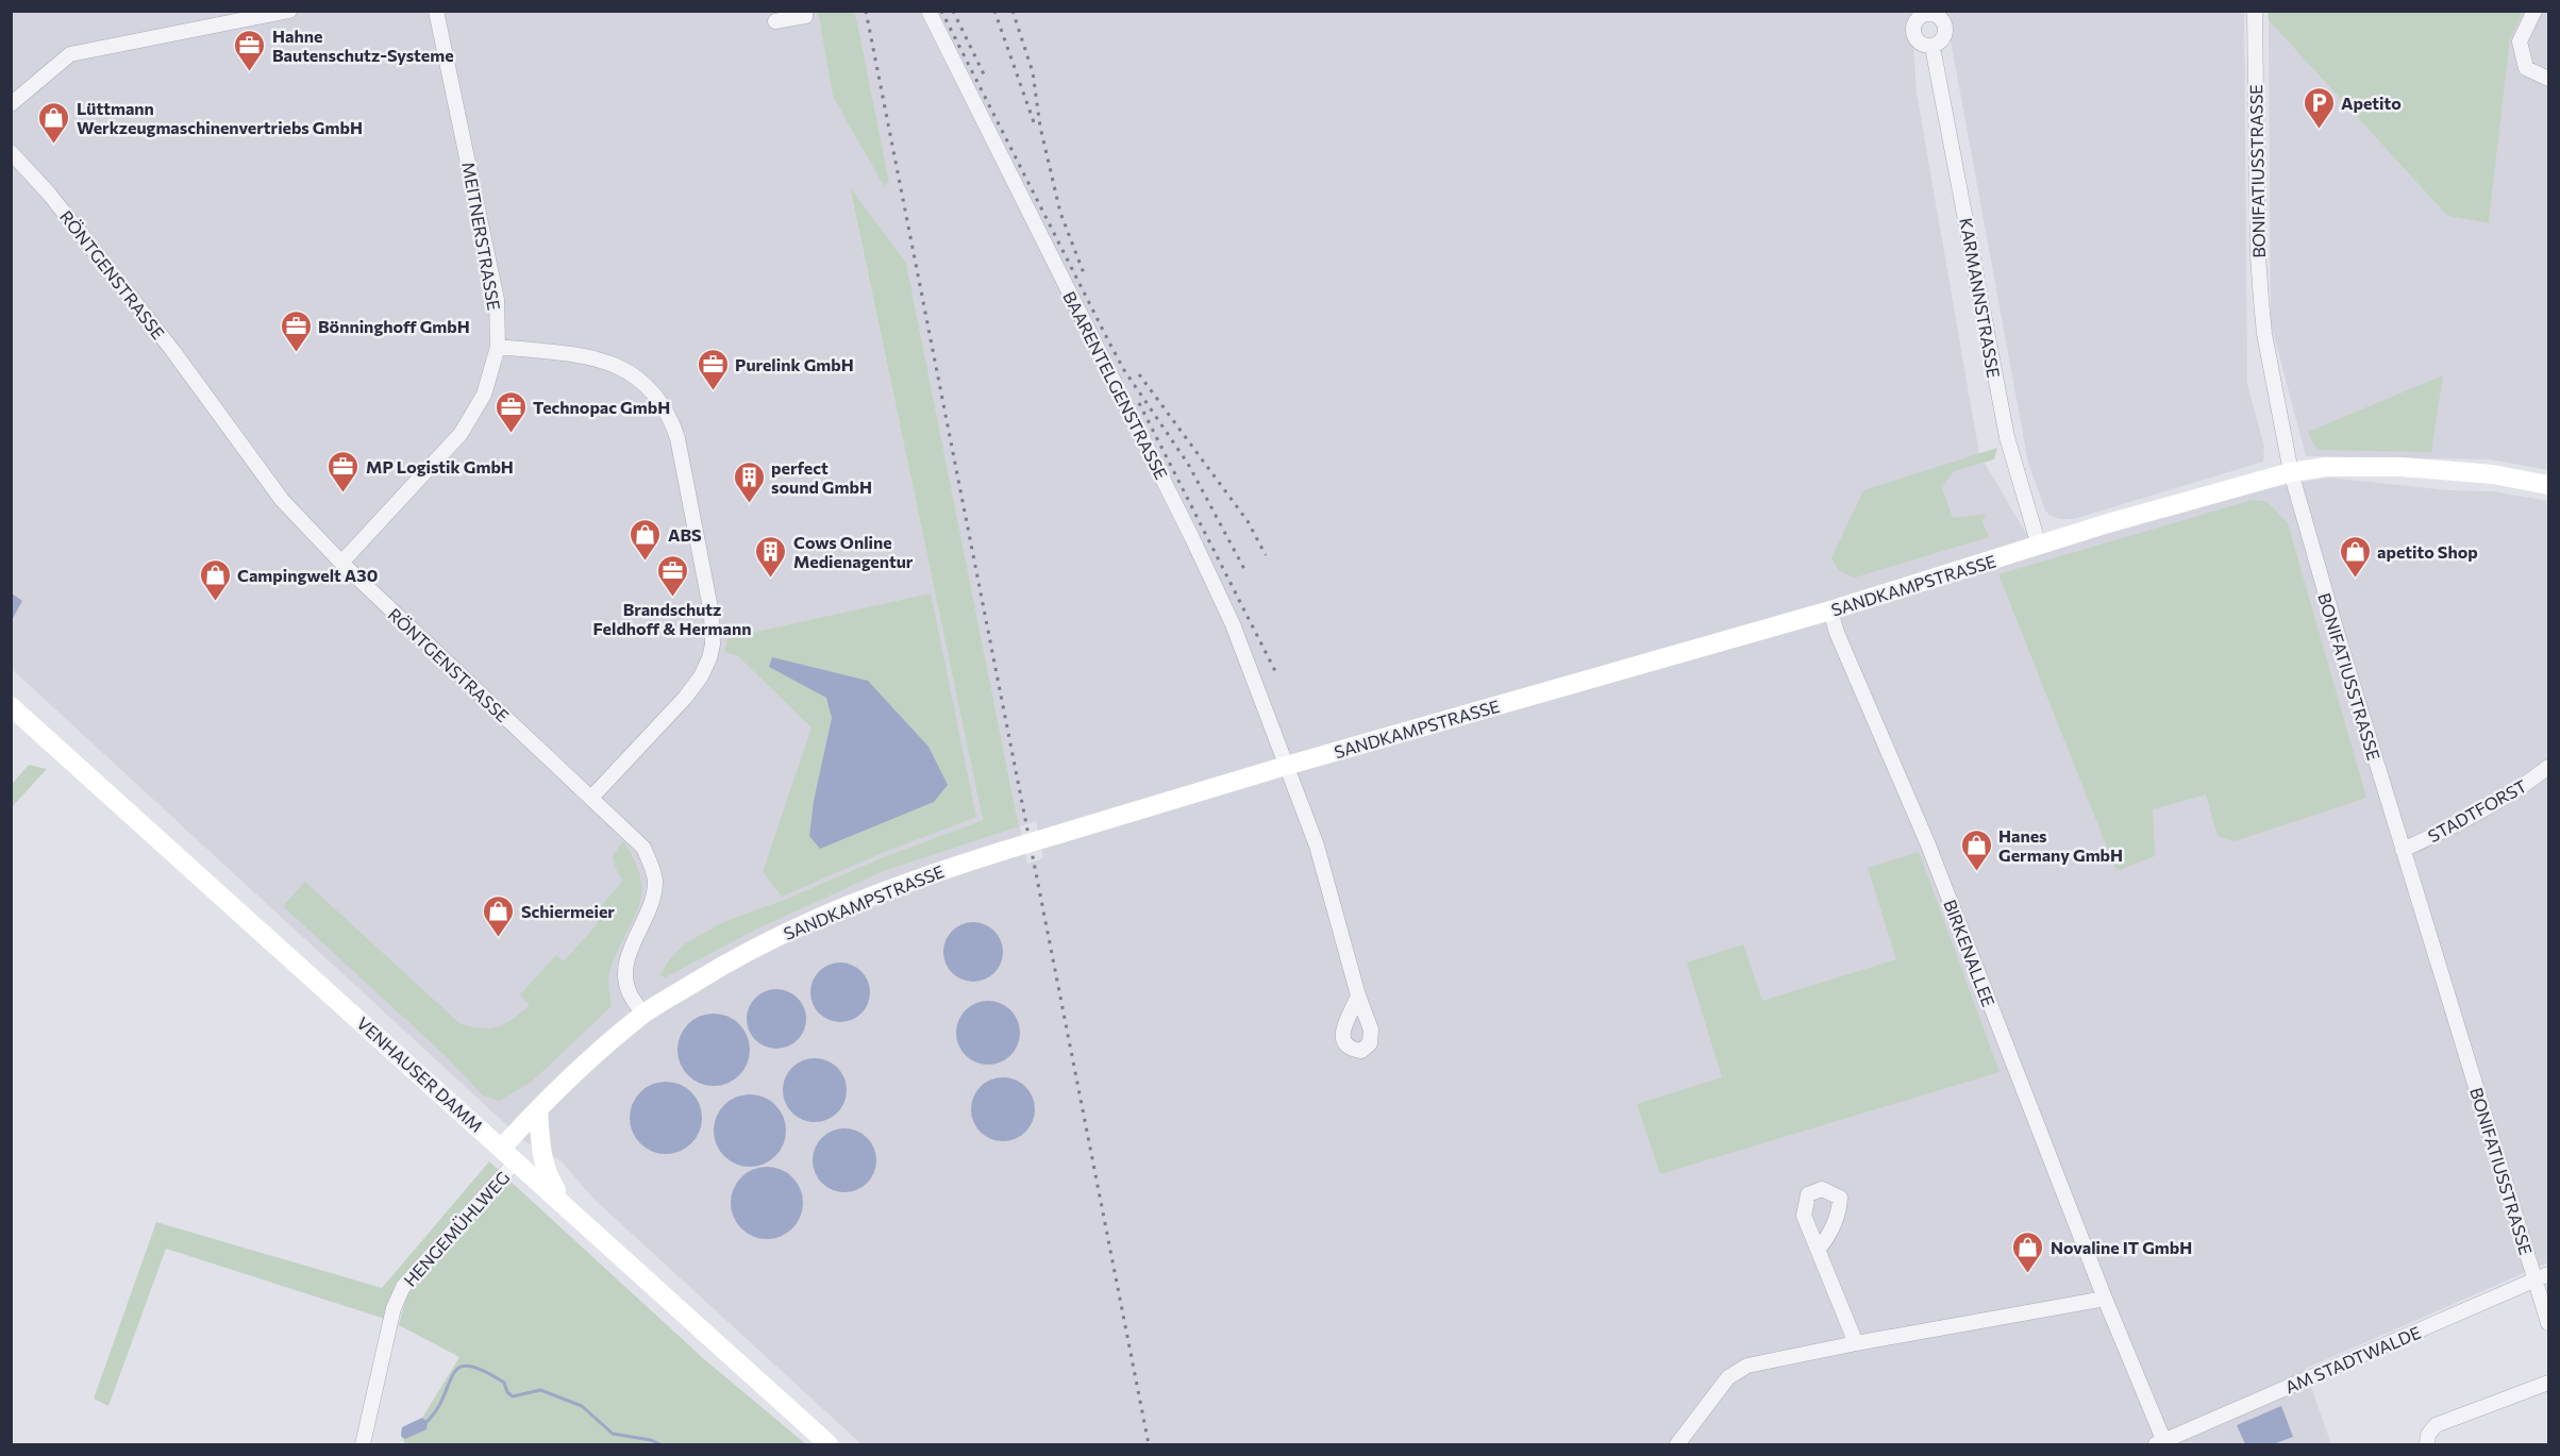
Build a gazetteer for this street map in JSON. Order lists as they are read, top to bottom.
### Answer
{
  "streets": {
    "street": [
      "BONIFATIUSSTRASSE",
      "MEITNERSTRASSE",
      "RÖNTGENSTRASSE",
      "KARMANNSTRASSE",
      "BAARENTELGENSTRASSE",
      "SANDKAMPSTRASSE",
      "STADTFORST",
      "BIRKENALLEE",
      "VENHAUSER DAMM",
      "HENGEMÜHLWEG",
      "AM STADTWALDE"
    ]
  },
  "crossings": [
    ["BONIFATIUSSTRASSE", "SANDKAMPSTRASSE"],
    ["BONIFATIUSSTRASSE", "STADTFORST"],
    ["BONIFATIUSSTRASSE", "AM STADTWALDE"],
    ["MEITNERSTRASSE", "RÖNTGENSTRASSE"],
    ["RÖNTGENSTRASSE", "SANDKAMPSTRASSE"],
    ["KARMANNSTRASSE", "SANDKAMPSTRASSE"],
    ["BAARENTELGENSTRASSE", "SANDKAMPSTRASSE"],
    ["SANDKAMPSTRASSE", "BIRKENALLEE"],
    ["SANDKAMPSTRASSE", "VENHAUSER DAMM"],
    ["BIRKENALLEE", "AM STADTWALDE"],
    ["VENHAUSER DAMM", "HENGEMÜHLWEG"]
  ],
  "places": {
    "office": [
      "Hahne Bautenschutz-Systeme",
      "Bönninghoff GmbH",
      "Purelink GmbH",
      "Technopac GmbH",
      "MP Logistik GmbH",
      "Brandschutz Feldhoff & Hermann"
    ],
    "parking": ["Apetito"],
    "shop": [
      "Lüttmann Werkzeugmaschinenvertriebs GmbH",
      "ABS",
      "apetito Shop",
      "Campingwelt A30",
      "Hanes Germany GmbH",
      "Schiermeier",
      "Novaline IT GmbH"
    ],
    "building": ["perfect sound GmbH", "Cows Online Medienagentur"]
  }
}
